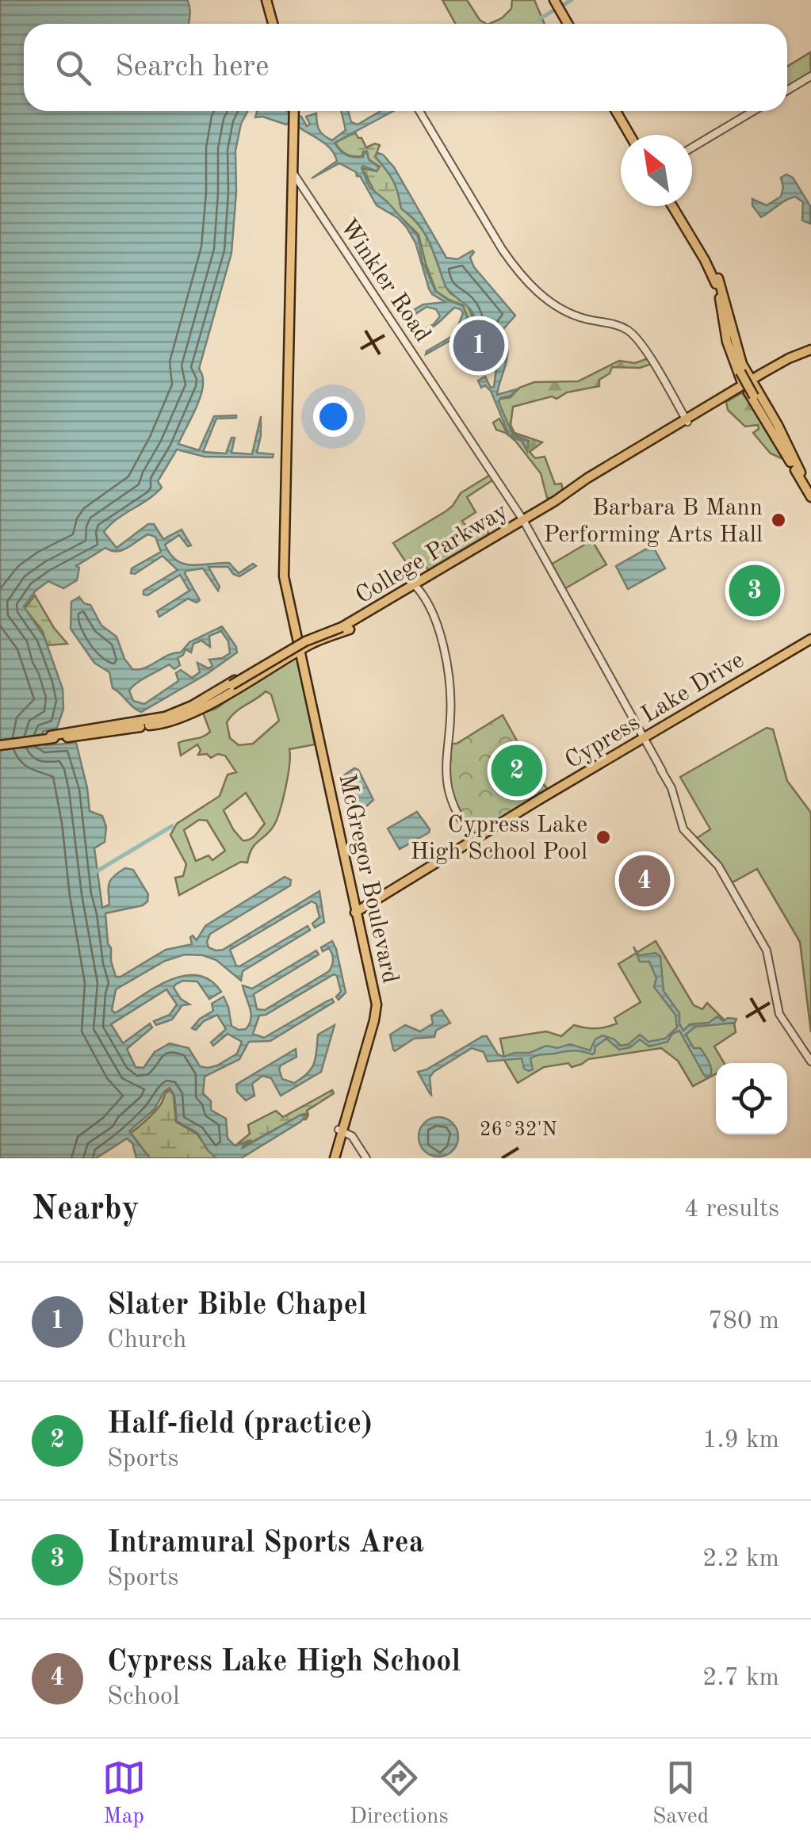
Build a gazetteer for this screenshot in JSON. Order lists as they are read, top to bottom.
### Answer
{
  "streets": {
    "main road": ["College Parkway", "Cypress Lake Drive", "McGregor Boulevard"],
    "street": ["Winkler Road"]
  },
  "crossings": [
    ["Winkler Road", "College Parkway"],
    ["Winkler Road", "Cypress Lake Drive"],
    ["Winkler Road", "McGregor Boulevard"],
    ["Cypress Lake Drive", "McGregor Boulevard"]
  ],
  "places": ["Barbara B Mann Performing Arts Hall", "Cypress Lake High School Pool"],
  "north": "top left",
  "page": {
    "search": "Search here",
    "pins": [
      "1",
      "3",
      "2",
      "4"
    ],
    "heading": ["Nearby", "4 results"],
    "list": [
      {
        "mark": "1",
        "name": "Slater Bible Chapel",
        "note": "Church",
        "value": "780 m"
      },
      {
        "mark": "2",
        "name": "Half-field (practice)",
        "note": "Sports",
        "value": "1.9 km"
      },
      {
        "mark": "3",
        "name": "Intramural Sports Area",
        "note": "Sports",
        "value": "2.2 km"
      },
      {
        "mark": "4",
        "name": "Cypress Lake High School",
        "note": "School",
        "value": "2.7 km"
      }
    ],
    "nav": ["Map", "Directions", "Saved"]
  },
  "coordinates": ["26°32'N"]
}
